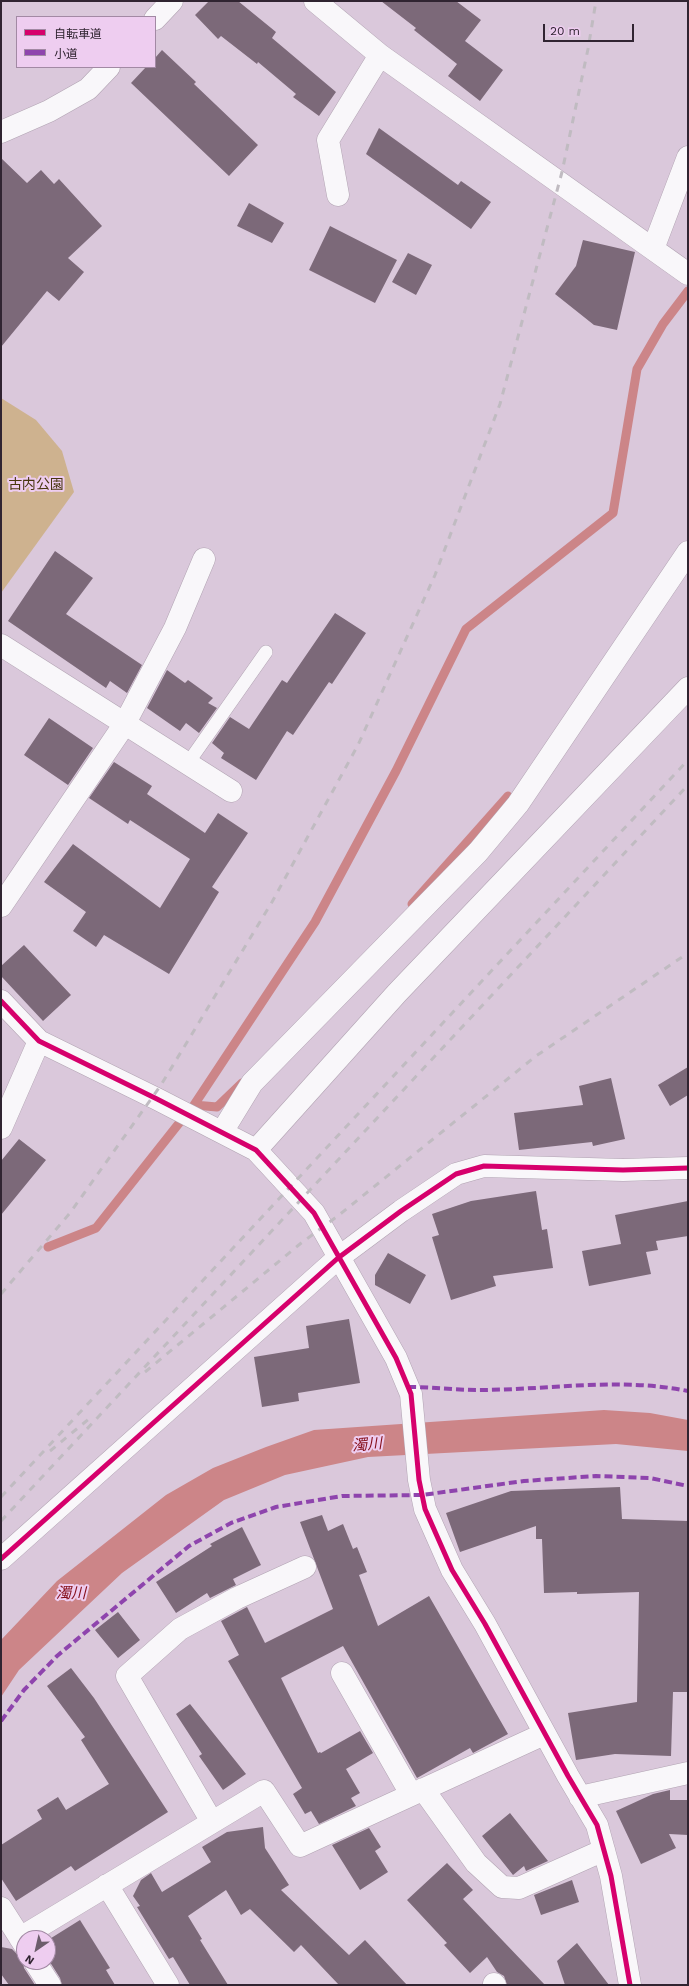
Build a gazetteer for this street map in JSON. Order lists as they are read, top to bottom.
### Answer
{
  "water": ["濁川"],
  "parks": ["古内公園"],
  "legend": ["自転車道", "小道"],
  "scale_bar": "20 m",
  "north": "bottom left"
}
